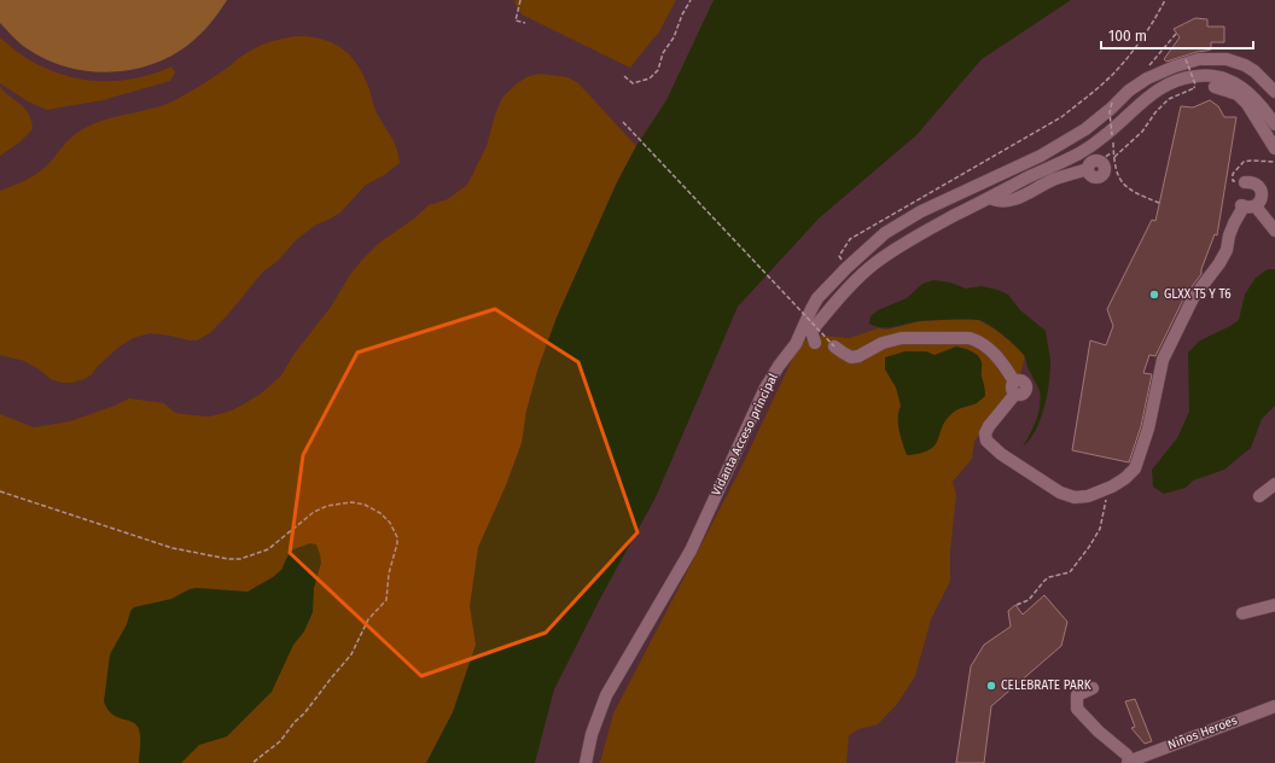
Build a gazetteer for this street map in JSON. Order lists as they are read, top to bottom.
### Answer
{
  "streets": {
    "street": ["Vidanta Acceso principal", "Niños Heroes"]
  },
  "places": ["GLXX T5 Y T6", "CELEBRATE PARK"],
  "scale_bar": "100 m"
}
